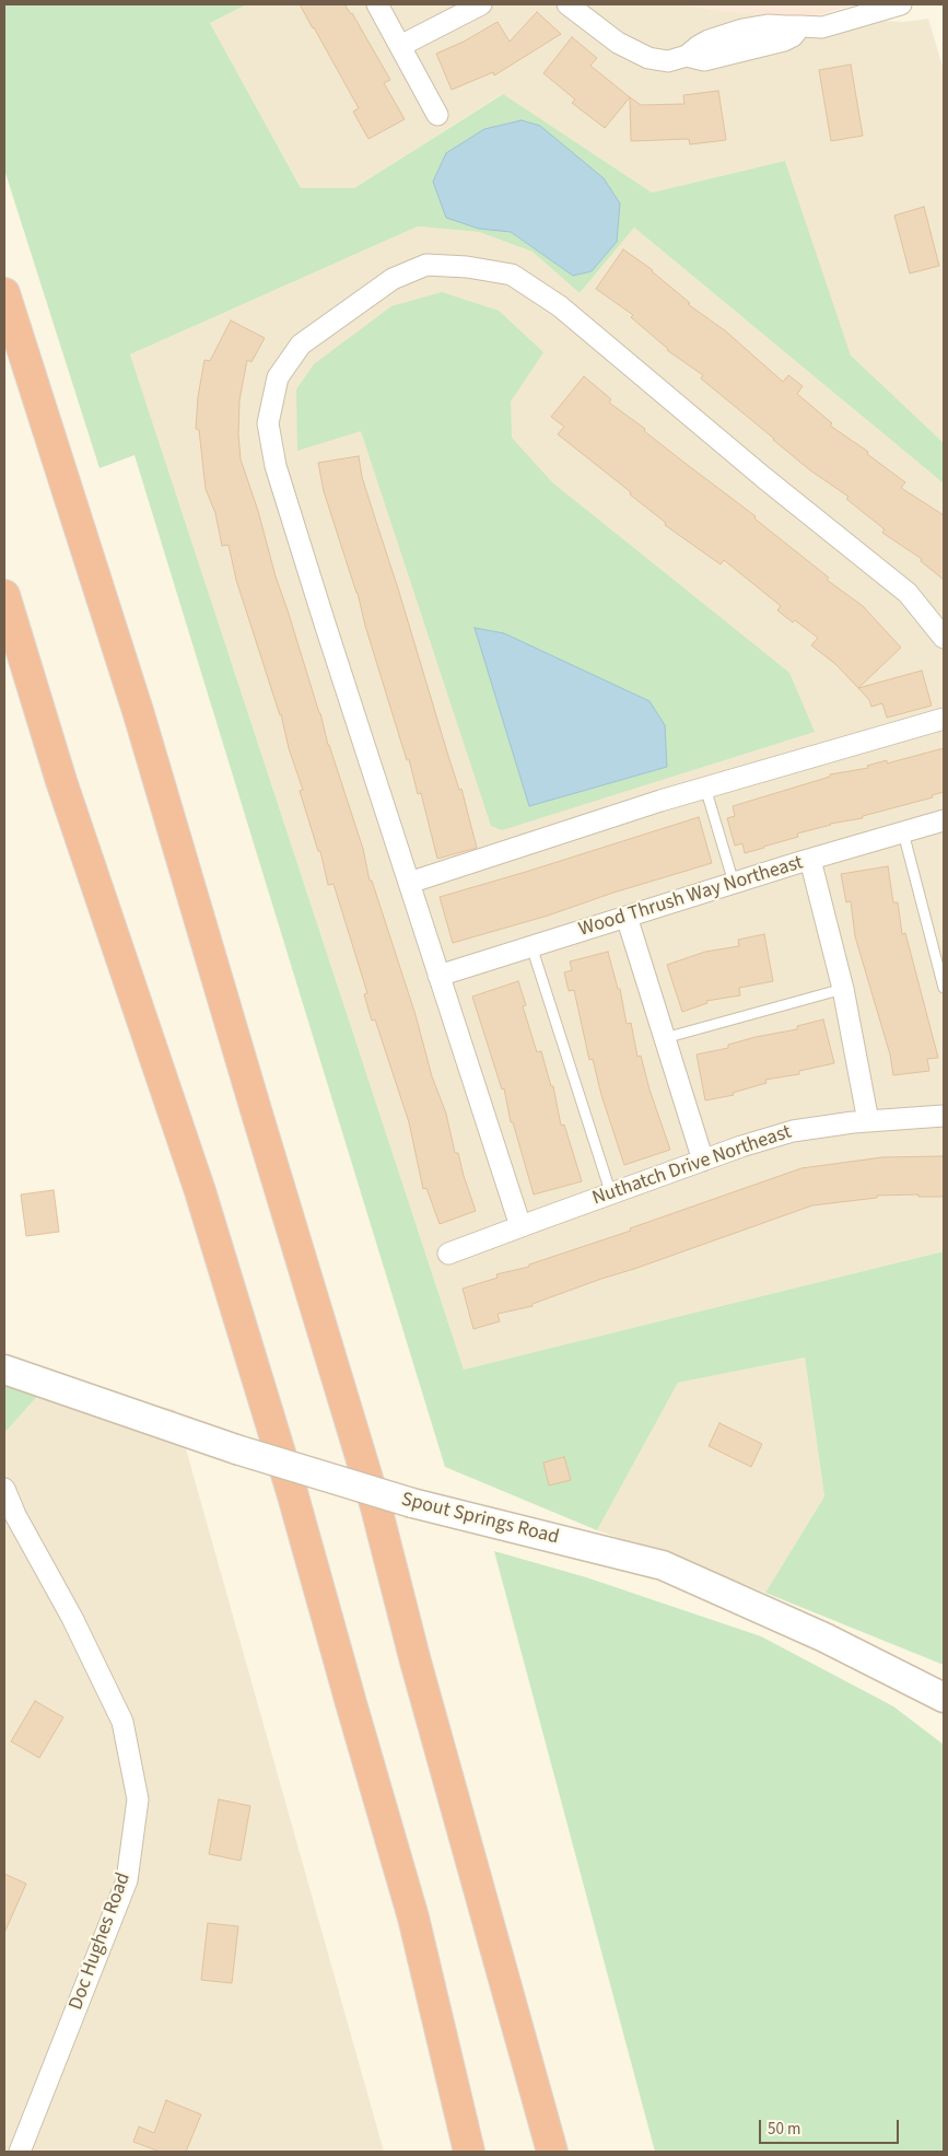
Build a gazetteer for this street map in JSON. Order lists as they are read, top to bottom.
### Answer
{
  "streets": {
    "street": [
      "Wood Thrush Way Northeast",
      "Nuthatch Drive Northeast",
      "Spout Springs Road",
      "Doc Hughes Road"
    ]
  },
  "scale_bar": "50 m"
}
